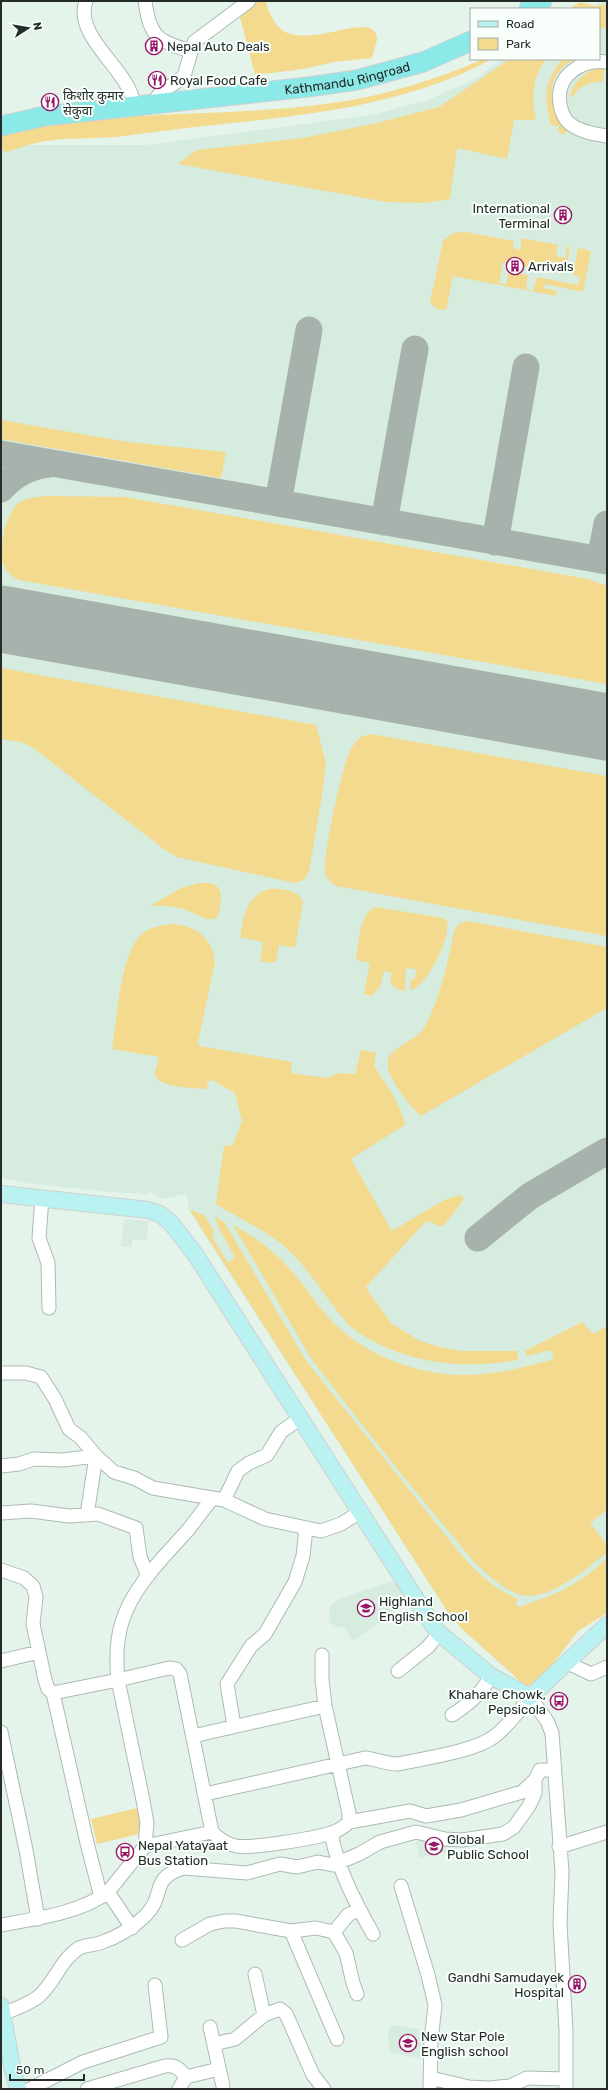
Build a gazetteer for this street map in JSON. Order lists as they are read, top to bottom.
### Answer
{
  "streets": {
    "highway": ["Kathmandu Ringroad"]
  },
  "places": {
    "building": [
      "Nepal Auto Deals",
      "International Terminal",
      "Arrivals",
      "Gandhi Samudayek Hospital"
    ],
    "restaurant": ["Royal Food Cafe", "किशोर कुमार सेकुवा"],
    "school or university": ["Highland English School", "Global Public School", "New Star Pole English school"],
    "bus stop": ["Khahare Chowk, Pepsicola", "Nepal Yatayaat Bus Station"]
  },
  "legend": ["Road", "Park"],
  "scale_bar": "50 m",
  "north": "right"
}
